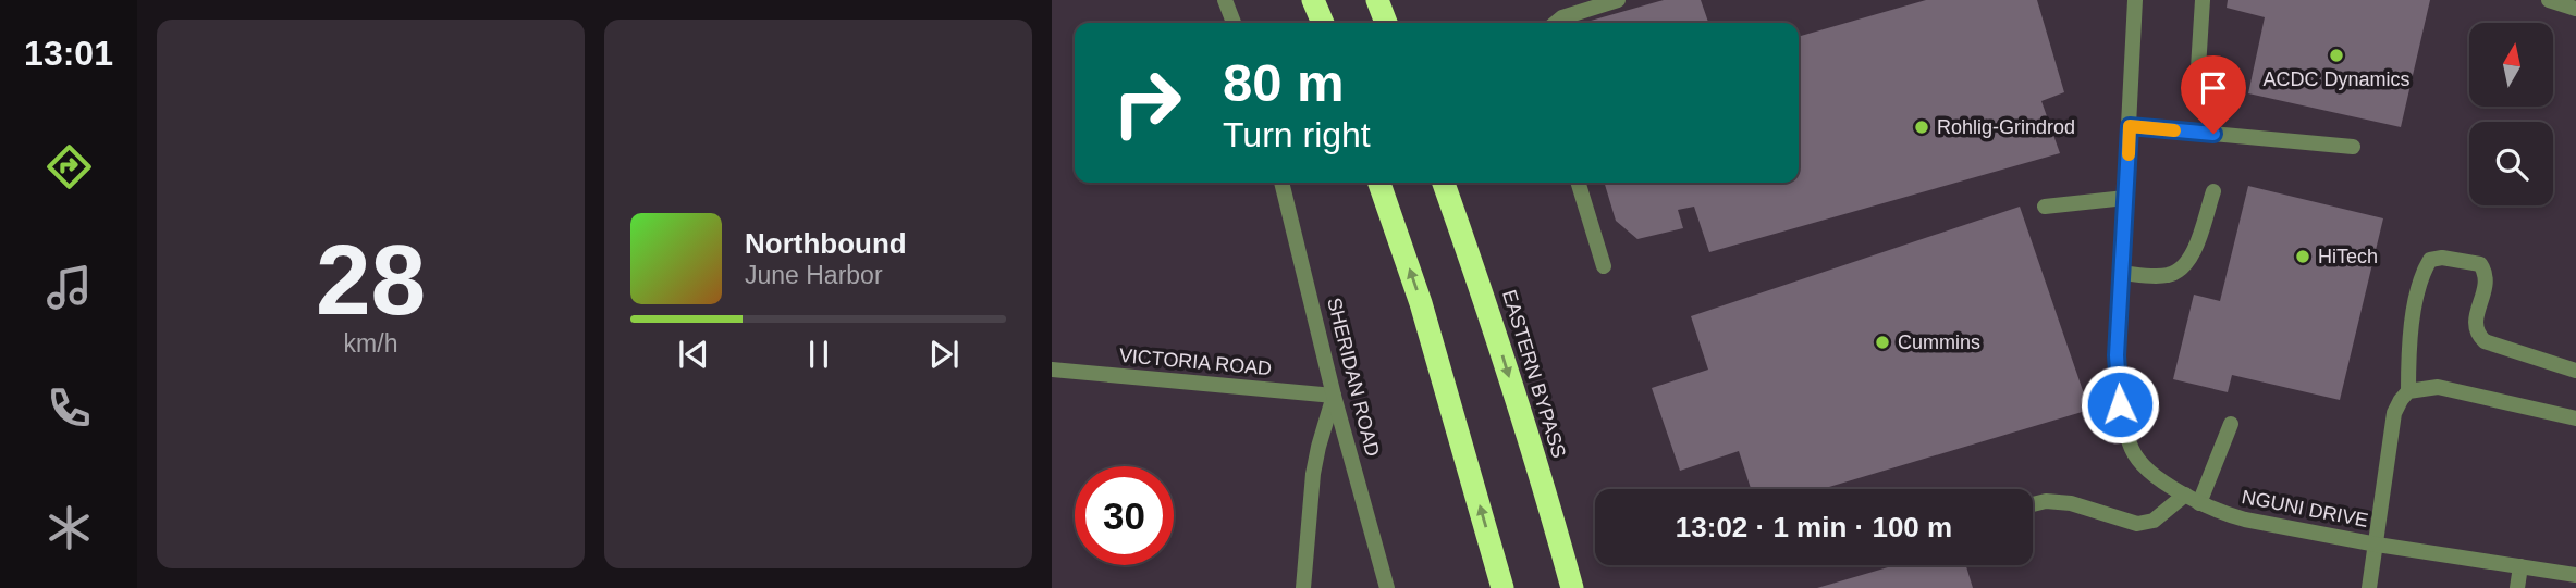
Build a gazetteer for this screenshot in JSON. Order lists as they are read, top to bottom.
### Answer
{
  "streets": {
    "highway": ["EASTERN BYPASS"],
    "street": ["VICTORIA ROAD", "SHERIDAN ROAD", "NGUNI DRIVE"]
  },
  "crossings": [
    ["VICTORIA ROAD", "SHERIDAN ROAD"]
  ],
  "places": [
    "ACDC Dynamics",
    "Rohlig-Grindrod",
    "HiTech",
    "Cummins"
  ],
  "north": "top",
  "page": {
    "tabs": "13:01",
    "tile": ["28", "km/h"],
    "turn": ["80 m", "Turn right"],
    "song": ["Northbound", "June Harbor"],
    "limit": "30",
    "trip": "13:02 · 1 min · 100 m"
  }
}
